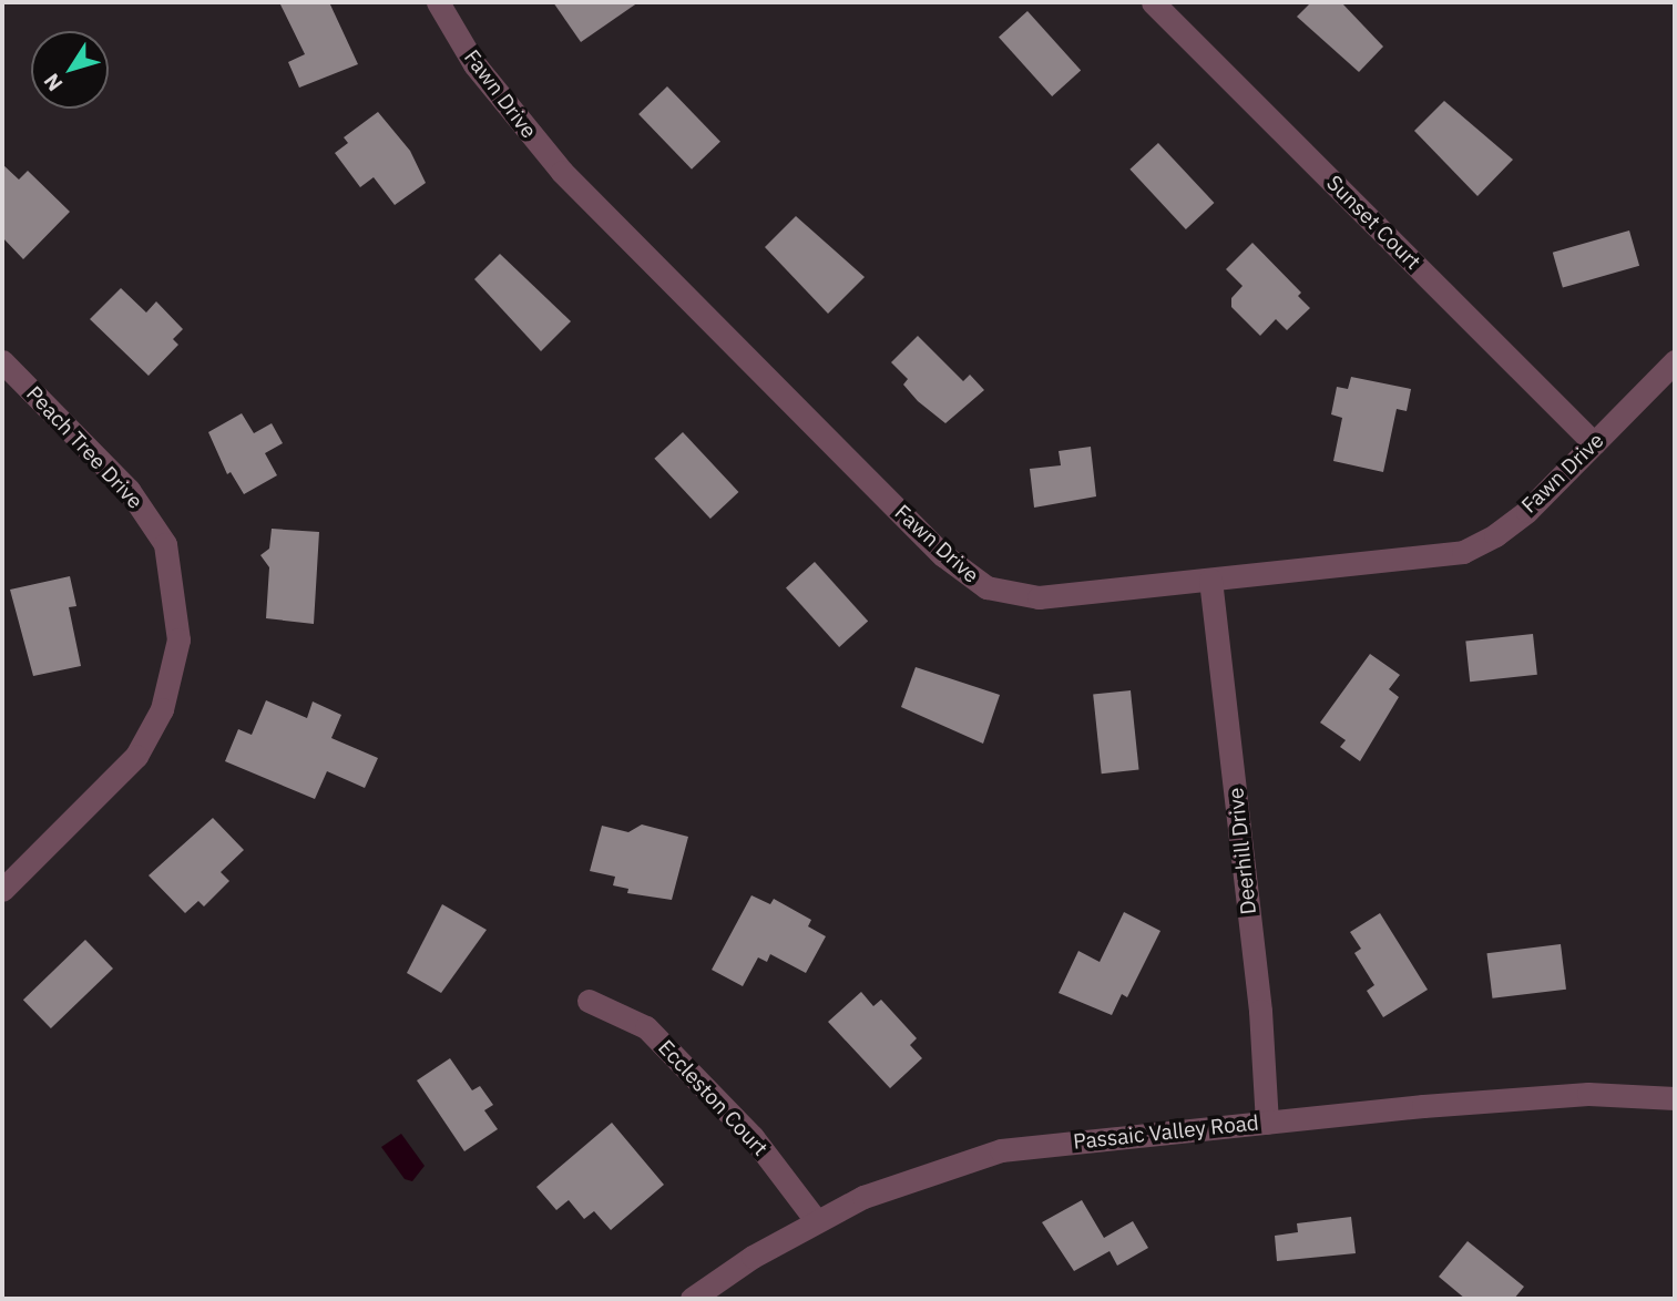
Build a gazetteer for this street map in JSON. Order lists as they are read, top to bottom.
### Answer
{
  "streets": {
    "street": [
      "Fawn Drive",
      "Sunset Court",
      "Peach Tree Drive",
      "Deerhill Drive",
      "Eccleston Court",
      "Passaic Valley Road"
    ]
  },
  "crossings": [
    ["Fawn Drive", "Sunset Court"],
    ["Fawn Drive", "Deerhill Drive"],
    ["Deerhill Drive", "Passaic Valley Road"],
    ["Eccleston Court", "Passaic Valley Road"]
  ],
  "north": "bottom left"
}
